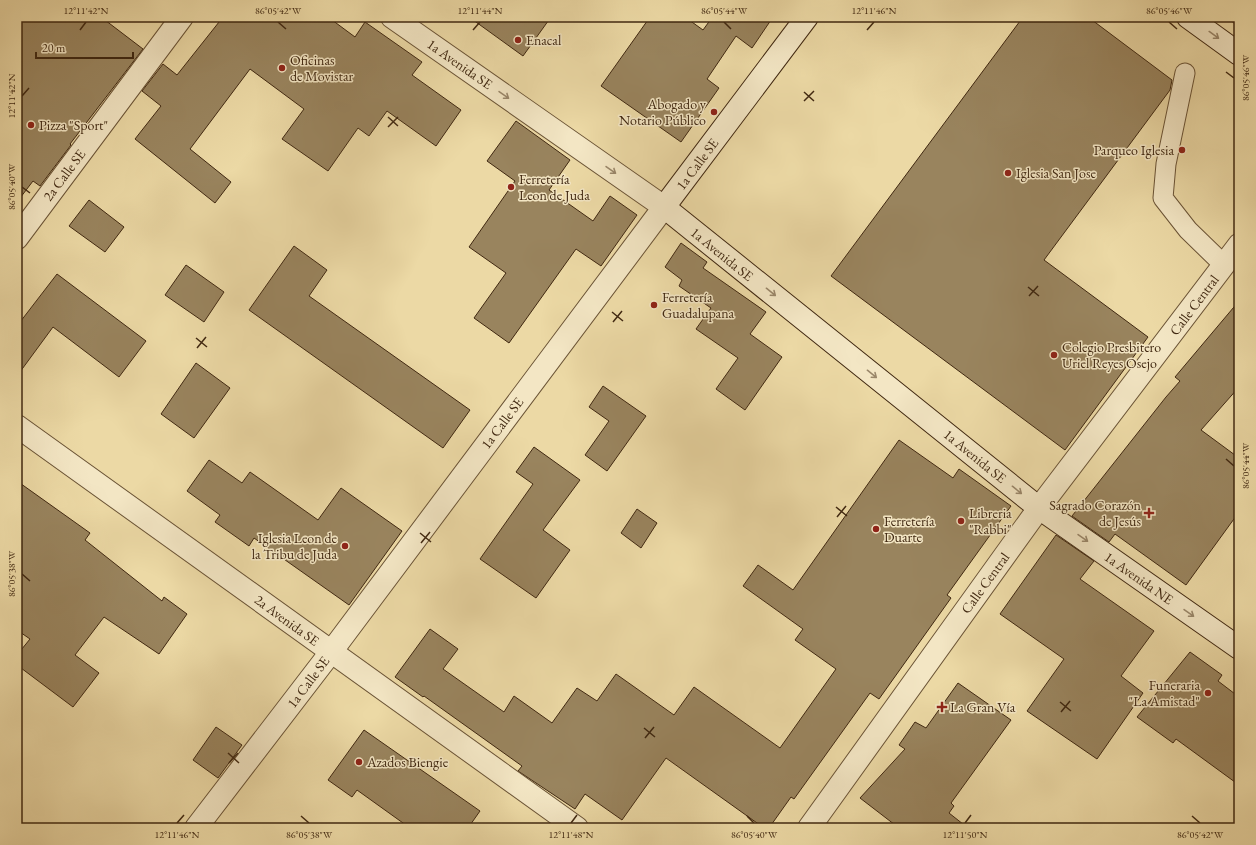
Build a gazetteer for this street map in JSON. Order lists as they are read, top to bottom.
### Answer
{
  "streets": {
    "street": [
      "1a Avenida SE",
      "1a Calle SE",
      "2a Calle SE",
      "Calle Central",
      "1a Avenida NE",
      "2a Avenida SE"
    ]
  },
  "crossings": [
    ["1a Avenida SE", "1a Calle SE"],
    ["1a Avenida SE", "Calle Central"],
    ["1a Avenida SE", "1a Avenida NE"],
    ["1a Calle SE", "2a Avenida SE"],
    ["Calle Central", "1a Avenida NE"]
  ],
  "one_way": ["1a Avenida SE", "1a Avenida NE"],
  "places": {
    "other": [
      "Enacal",
      "Oficinas de Movistar",
      "Abogado y Notario Público",
      "Pizza \"Sport\"",
      "Parqueo Iglesia",
      "Iglesia San Jose",
      "Ferretería Leon de Juda",
      "Ferretería Guadalupana",
      "Colegio Presbitero Uriel Reyes Osejo",
      "Libreria \"Rabbi\"",
      "Ferretería Duarte",
      "Iglesia Leon de la Tribu de Juda",
      "Funeraria \"La Amistad\"",
      "Azados Biengie"
    ],
    "health": ["Sagrado Corazón de Jesús", "La Gran Vía"]
  },
  "scale_bar": "20 m",
  "coordinates": [
    "12°11'42\"N",
    "86°05'42\"W",
    "12°11'44\"N",
    "86°05'44\"W",
    "12°11'46\"N",
    "86°05'46\"W",
    "86°05'40\"W",
    "86°05'38\"W",
    "12°11'48\"N",
    "12°11'50\"N"
  ]
}
